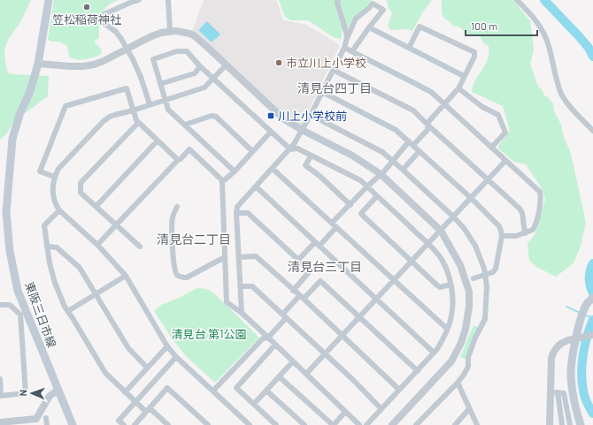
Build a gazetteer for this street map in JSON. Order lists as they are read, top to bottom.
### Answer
{
  "streets": {
    "main road": ["東阪三日市線"]
  },
  "districts": ["清見台四丁目", "清見台二丁目", "清見台三丁目"],
  "parks": ["清見台 第1公園"],
  "places": {
    "other": ["笠松稲荷神社", "市立川上小学校"],
    "transit": ["川上小学校前"]
  },
  "scale_bar": "100 m",
  "north": "left"
}
